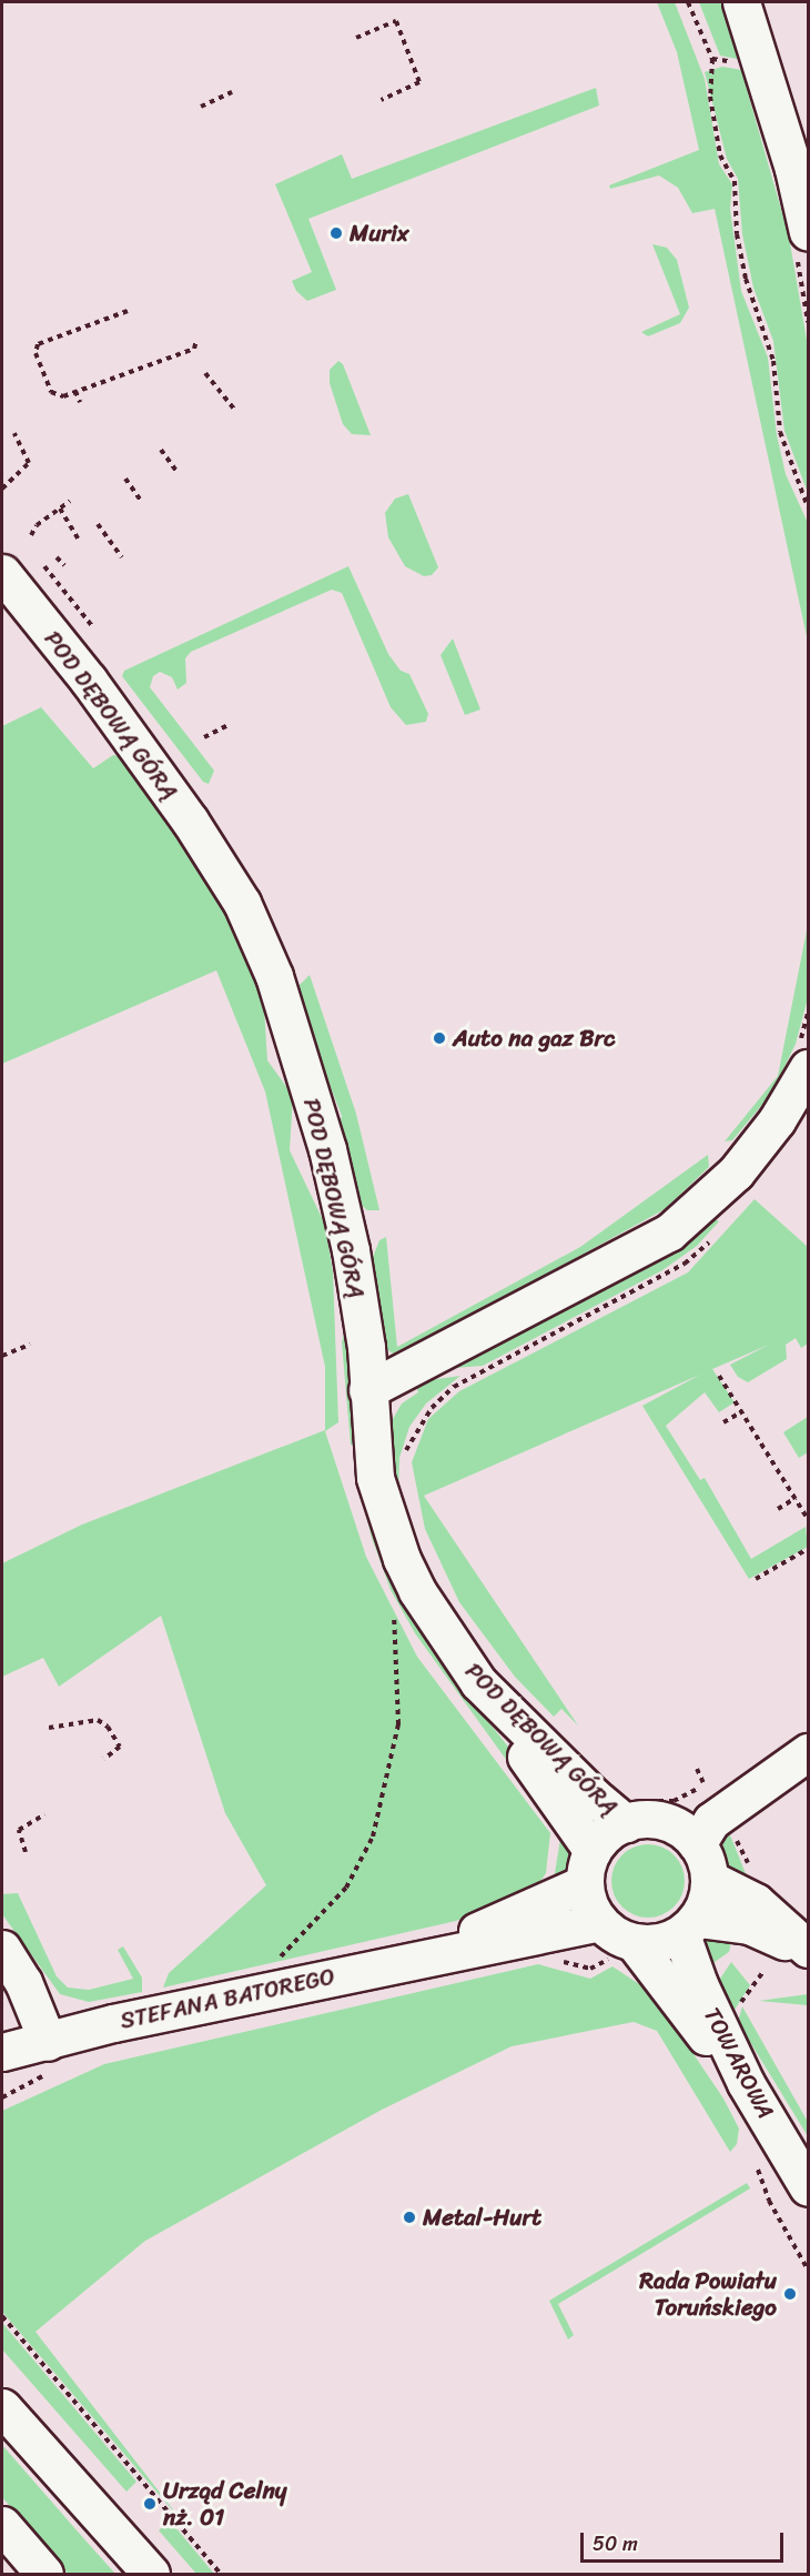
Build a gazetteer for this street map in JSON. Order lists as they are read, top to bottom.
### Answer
{
  "streets": {
    "street": ["POD DĘBOWĄ GÓRĄ", "STEFANA BATOREGO", "TOWAROWA"]
  },
  "crossings": [
    ["POD DĘBOWĄ GÓRĄ", "STEFANA BATOREGO"],
    ["POD DĘBOWĄ GÓRĄ", "TOWAROWA"],
    ["STEFANA BATOREGO", "TOWAROWA"]
  ],
  "places": [
    "Murix",
    "Auto na gaz Brc",
    "Metal-Hurt",
    "Rada Powiatu Toruńskiego",
    "Urząd Celny nż. 01"
  ],
  "scale_bar": "50 m"
}
